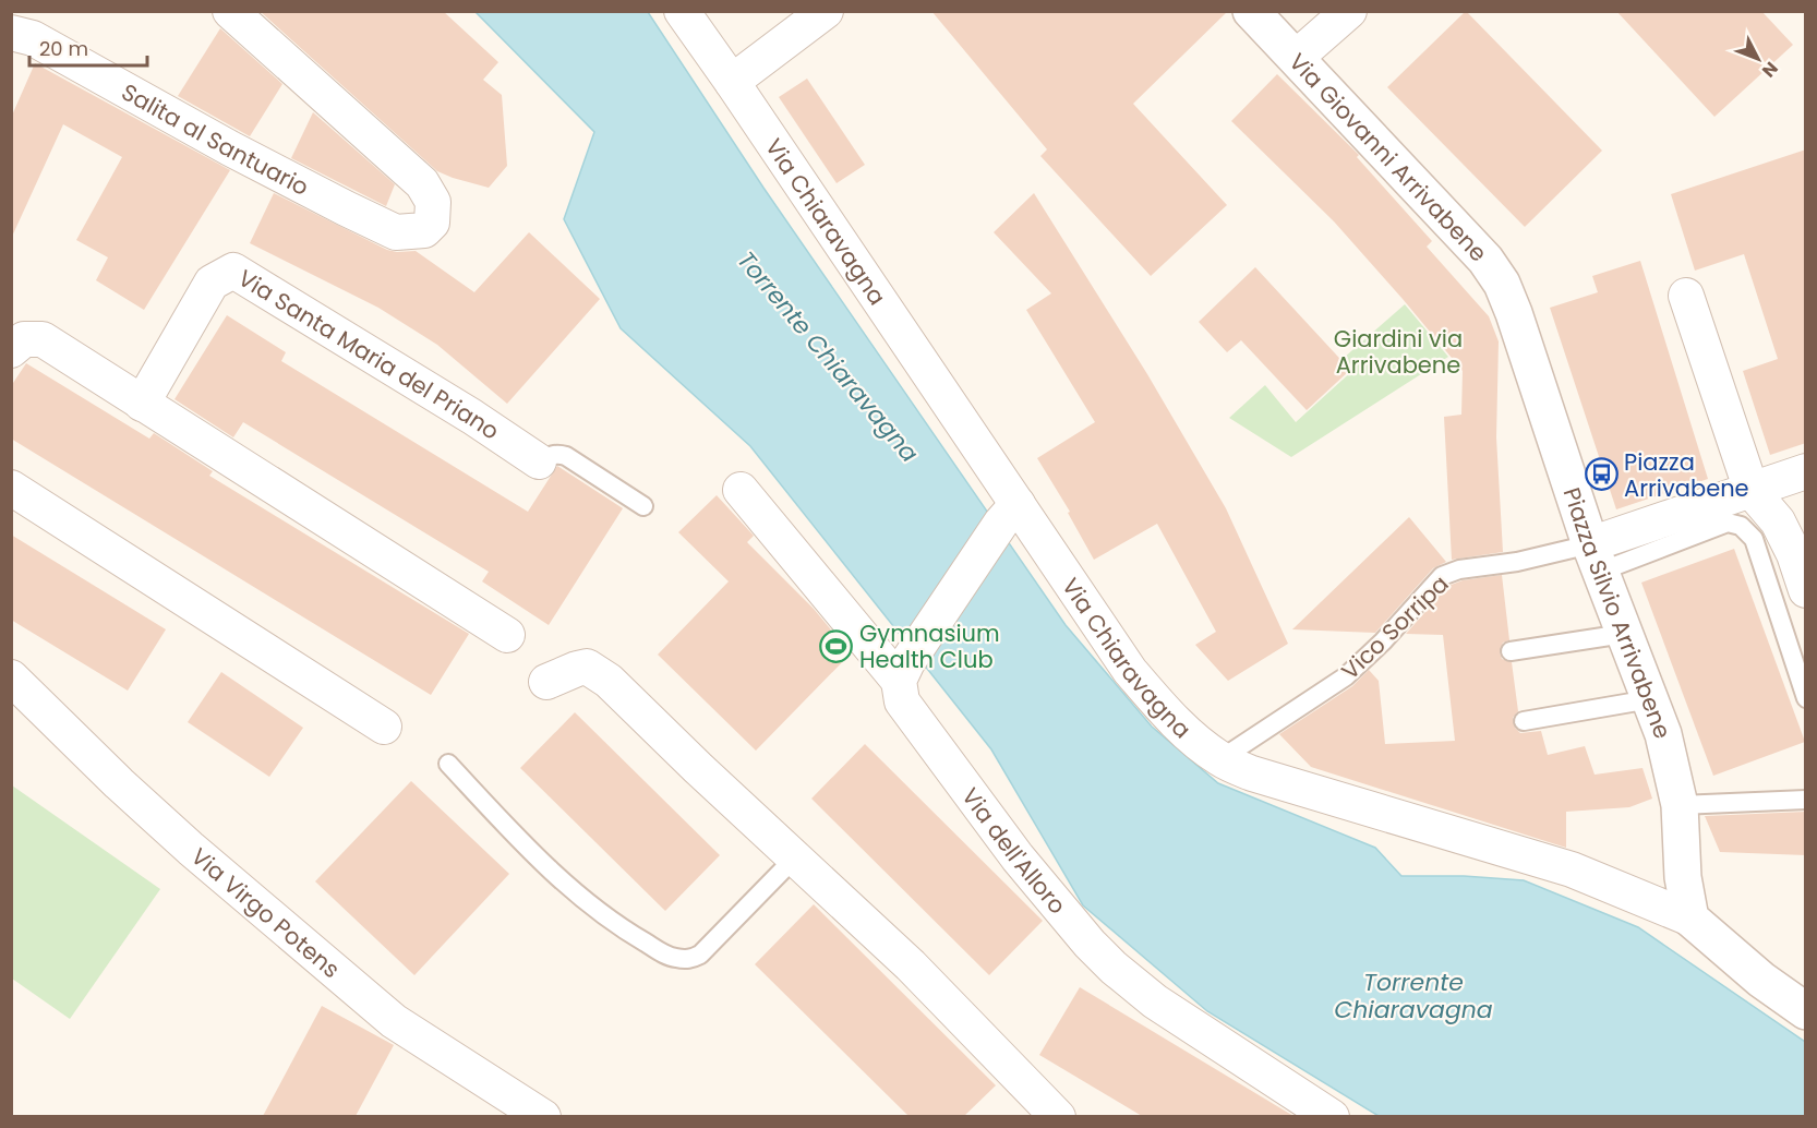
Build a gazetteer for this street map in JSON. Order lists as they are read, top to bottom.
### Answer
{
  "streets": {
    "street": [
      "Salita al Santuario",
      "Via Giovanni Arrivabene",
      "Via Chiaravagna",
      "Via Santa Maria del Priano",
      "Piazza Silvio Arrivabene",
      "Via dell'Alloro",
      "Via Virgo Potens"
    ],
    "lane": ["Vico Sorripa"]
  },
  "crossings": [
    ["Via Giovanni Arrivabene", "Piazza Silvio Arrivabene"],
    ["Via Chiaravagna", "Piazza Silvio Arrivabene"],
    ["Via Chiaravagna", "Vico Sorripa"],
    ["Piazza Silvio Arrivabene", "Vico Sorripa"]
  ],
  "water": ["Torrente Chiaravagna"],
  "parks": ["Giardini via Arrivabene"],
  "places": {
    "bus stop": ["Piazza Arrivabene"],
    "sports": ["Gymnasium Health Club"]
  },
  "scale_bar": "20 m",
  "north": "bottom right"
}
